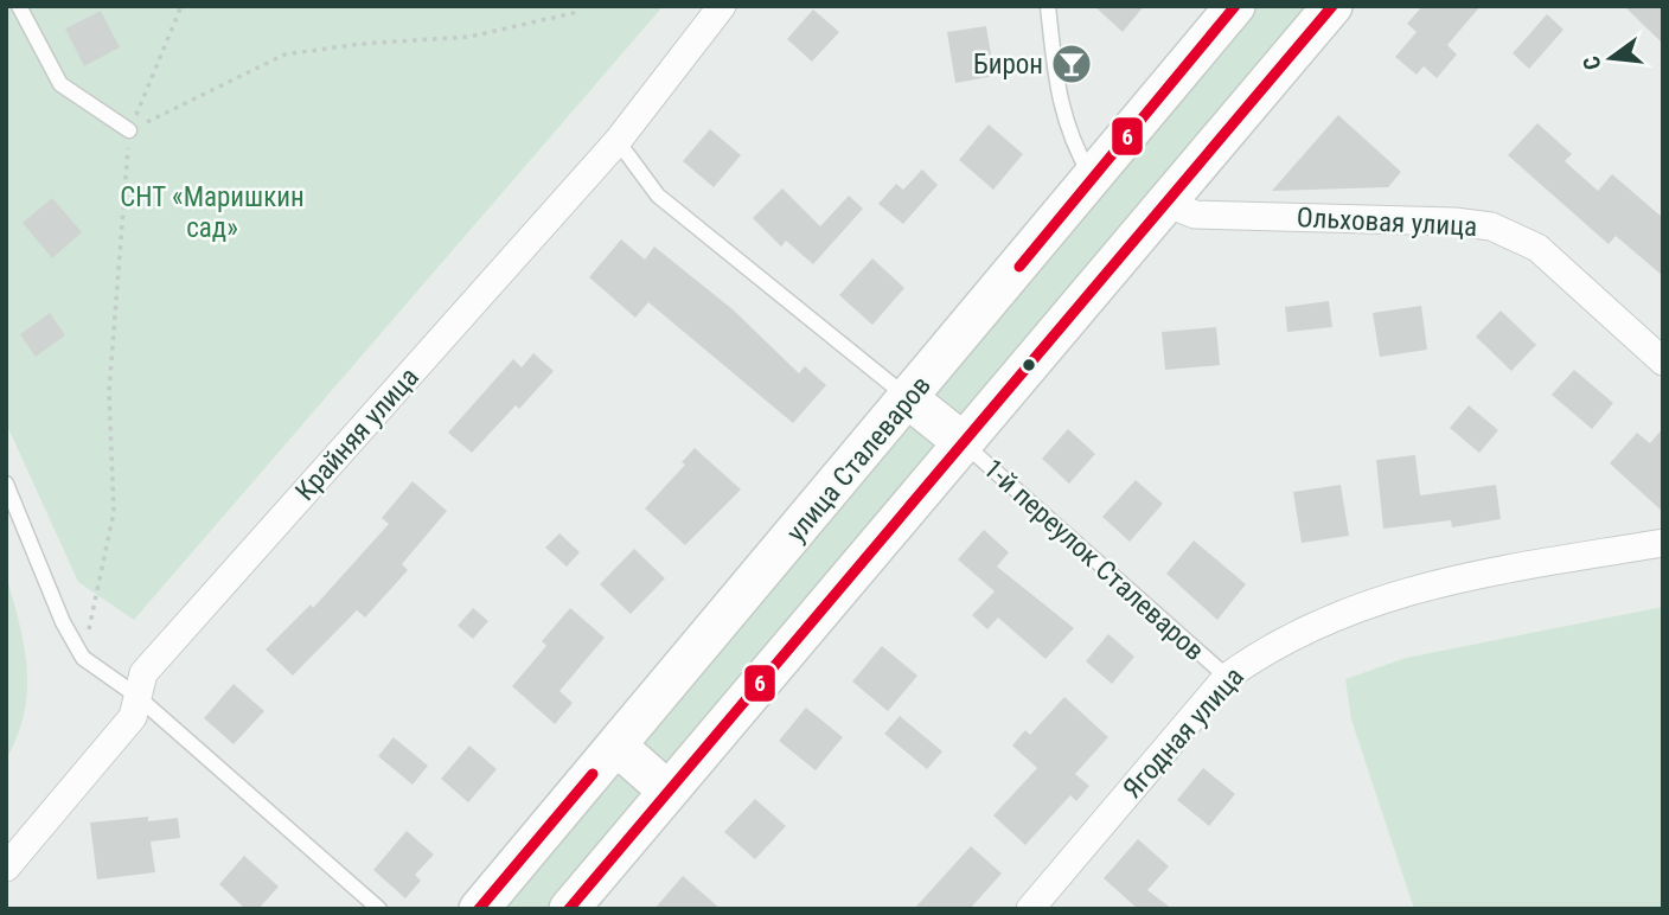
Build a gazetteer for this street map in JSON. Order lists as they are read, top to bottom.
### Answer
{
  "streets": {
    "main road": ["улица Сталеваров"],
    "street": ["Ольховая улица", "Крайняя улица", "Ягодная улица"],
    "lane": ["1-й переулок Сталеваров"]
  },
  "crossings": [
    ["1-й переулок Сталеваров", "Ягодная улица"]
  ],
  "parks": ["СНТ «Маришкин сад»"],
  "places": {
    "bar": ["Бирон"]
  },
  "lines": ["transit line 6"],
  "north": "left"
}
